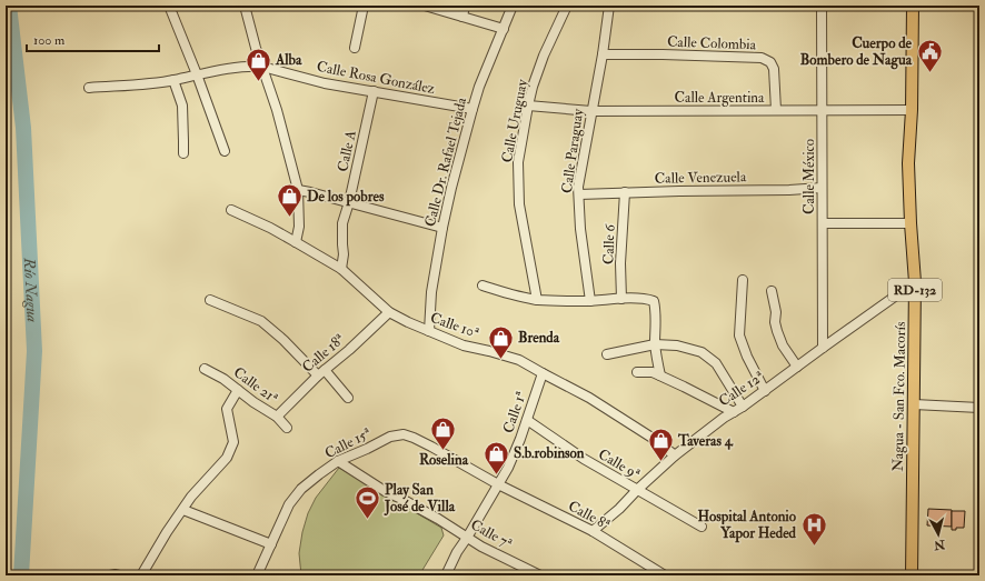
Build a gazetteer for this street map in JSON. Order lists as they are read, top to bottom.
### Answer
{
  "streets": {
    "main road": ["RD-132", "Nagua - San Fco. Macorís"],
    "street": [
      "Calle Colombia",
      "Calle Rosa González",
      "Calle Argentina",
      "Calle Uruguay",
      "Calle A",
      "Calle Paraguay",
      "Calle Dr. Rafael Tejada",
      "Calle México",
      "Calle Venezuela",
      "Calle 6",
      "Calle 10ª",
      "Calle 18ª",
      "Calle 21ª",
      "Calle 12ª",
      "Calle 1ª",
      "Calle 15ª",
      "Calle 9ª",
      "Calle 8ª",
      "Calle 7ª"
    ]
  },
  "crossings": [
    ["Calle Colombia", "Calle Argentina"],
    ["Calle Colombia", "Calle Paraguay"],
    ["Calle Rosa González", "Calle A"],
    ["Calle Rosa González", "Calle Dr. Rafael Tejada"],
    ["Calle Argentina", "Calle Uruguay"],
    ["Calle Argentina", "Calle Paraguay"],
    ["Calle Argentina", "Calle México"],
    ["Calle Argentina", "Nagua - San Fco. Macorís"],
    ["Calle A", "Calle 10ª"],
    ["Calle Paraguay", "Calle Venezuela"],
    ["Calle Dr. Rafael Tejada", "Calle 10ª"],
    ["Calle México", "Calle Venezuela"],
    ["Calle México", "Calle 12ª"],
    ["Calle Venezuela", "Calle 6"],
    ["Calle 10ª", "Calle 18ª"],
    ["Calle 10ª", "Calle 12ª"],
    ["Calle 10ª", "Calle 1ª"],
    ["Calle 18ª", "Calle 21ª"],
    ["Calle 12ª", "Nagua - San Fco. Macorís"],
    ["Calle 12ª", "Calle 9ª"],
    ["Calle 12ª", "Calle 8ª"],
    ["Calle 1ª", "Calle 15ª"],
    ["Calle 1ª", "Calle 9ª"],
    ["Calle 1ª", "Calle 8ª"],
    ["Calle 1ª", "Calle 7ª"],
    ["Calle 15ª", "Calle 8ª"],
    ["Calle 15ª", "Calle 7ª"]
  ],
  "water": ["Río Nagua"],
  "places": {
    "public building": ["Cuerpo de Bombero de Nagua"],
    "shop": [
      "Alba",
      "De los pobres",
      "Brenda",
      "Roselina",
      "Taveras 4",
      "S.b.robinson"
    ],
    "sports": ["Play San José de Villa"],
    "hospital": ["Hospital Antonio Yapor Heded"]
  },
  "scale_bar": "100 m",
  "north": "bottom"
}
